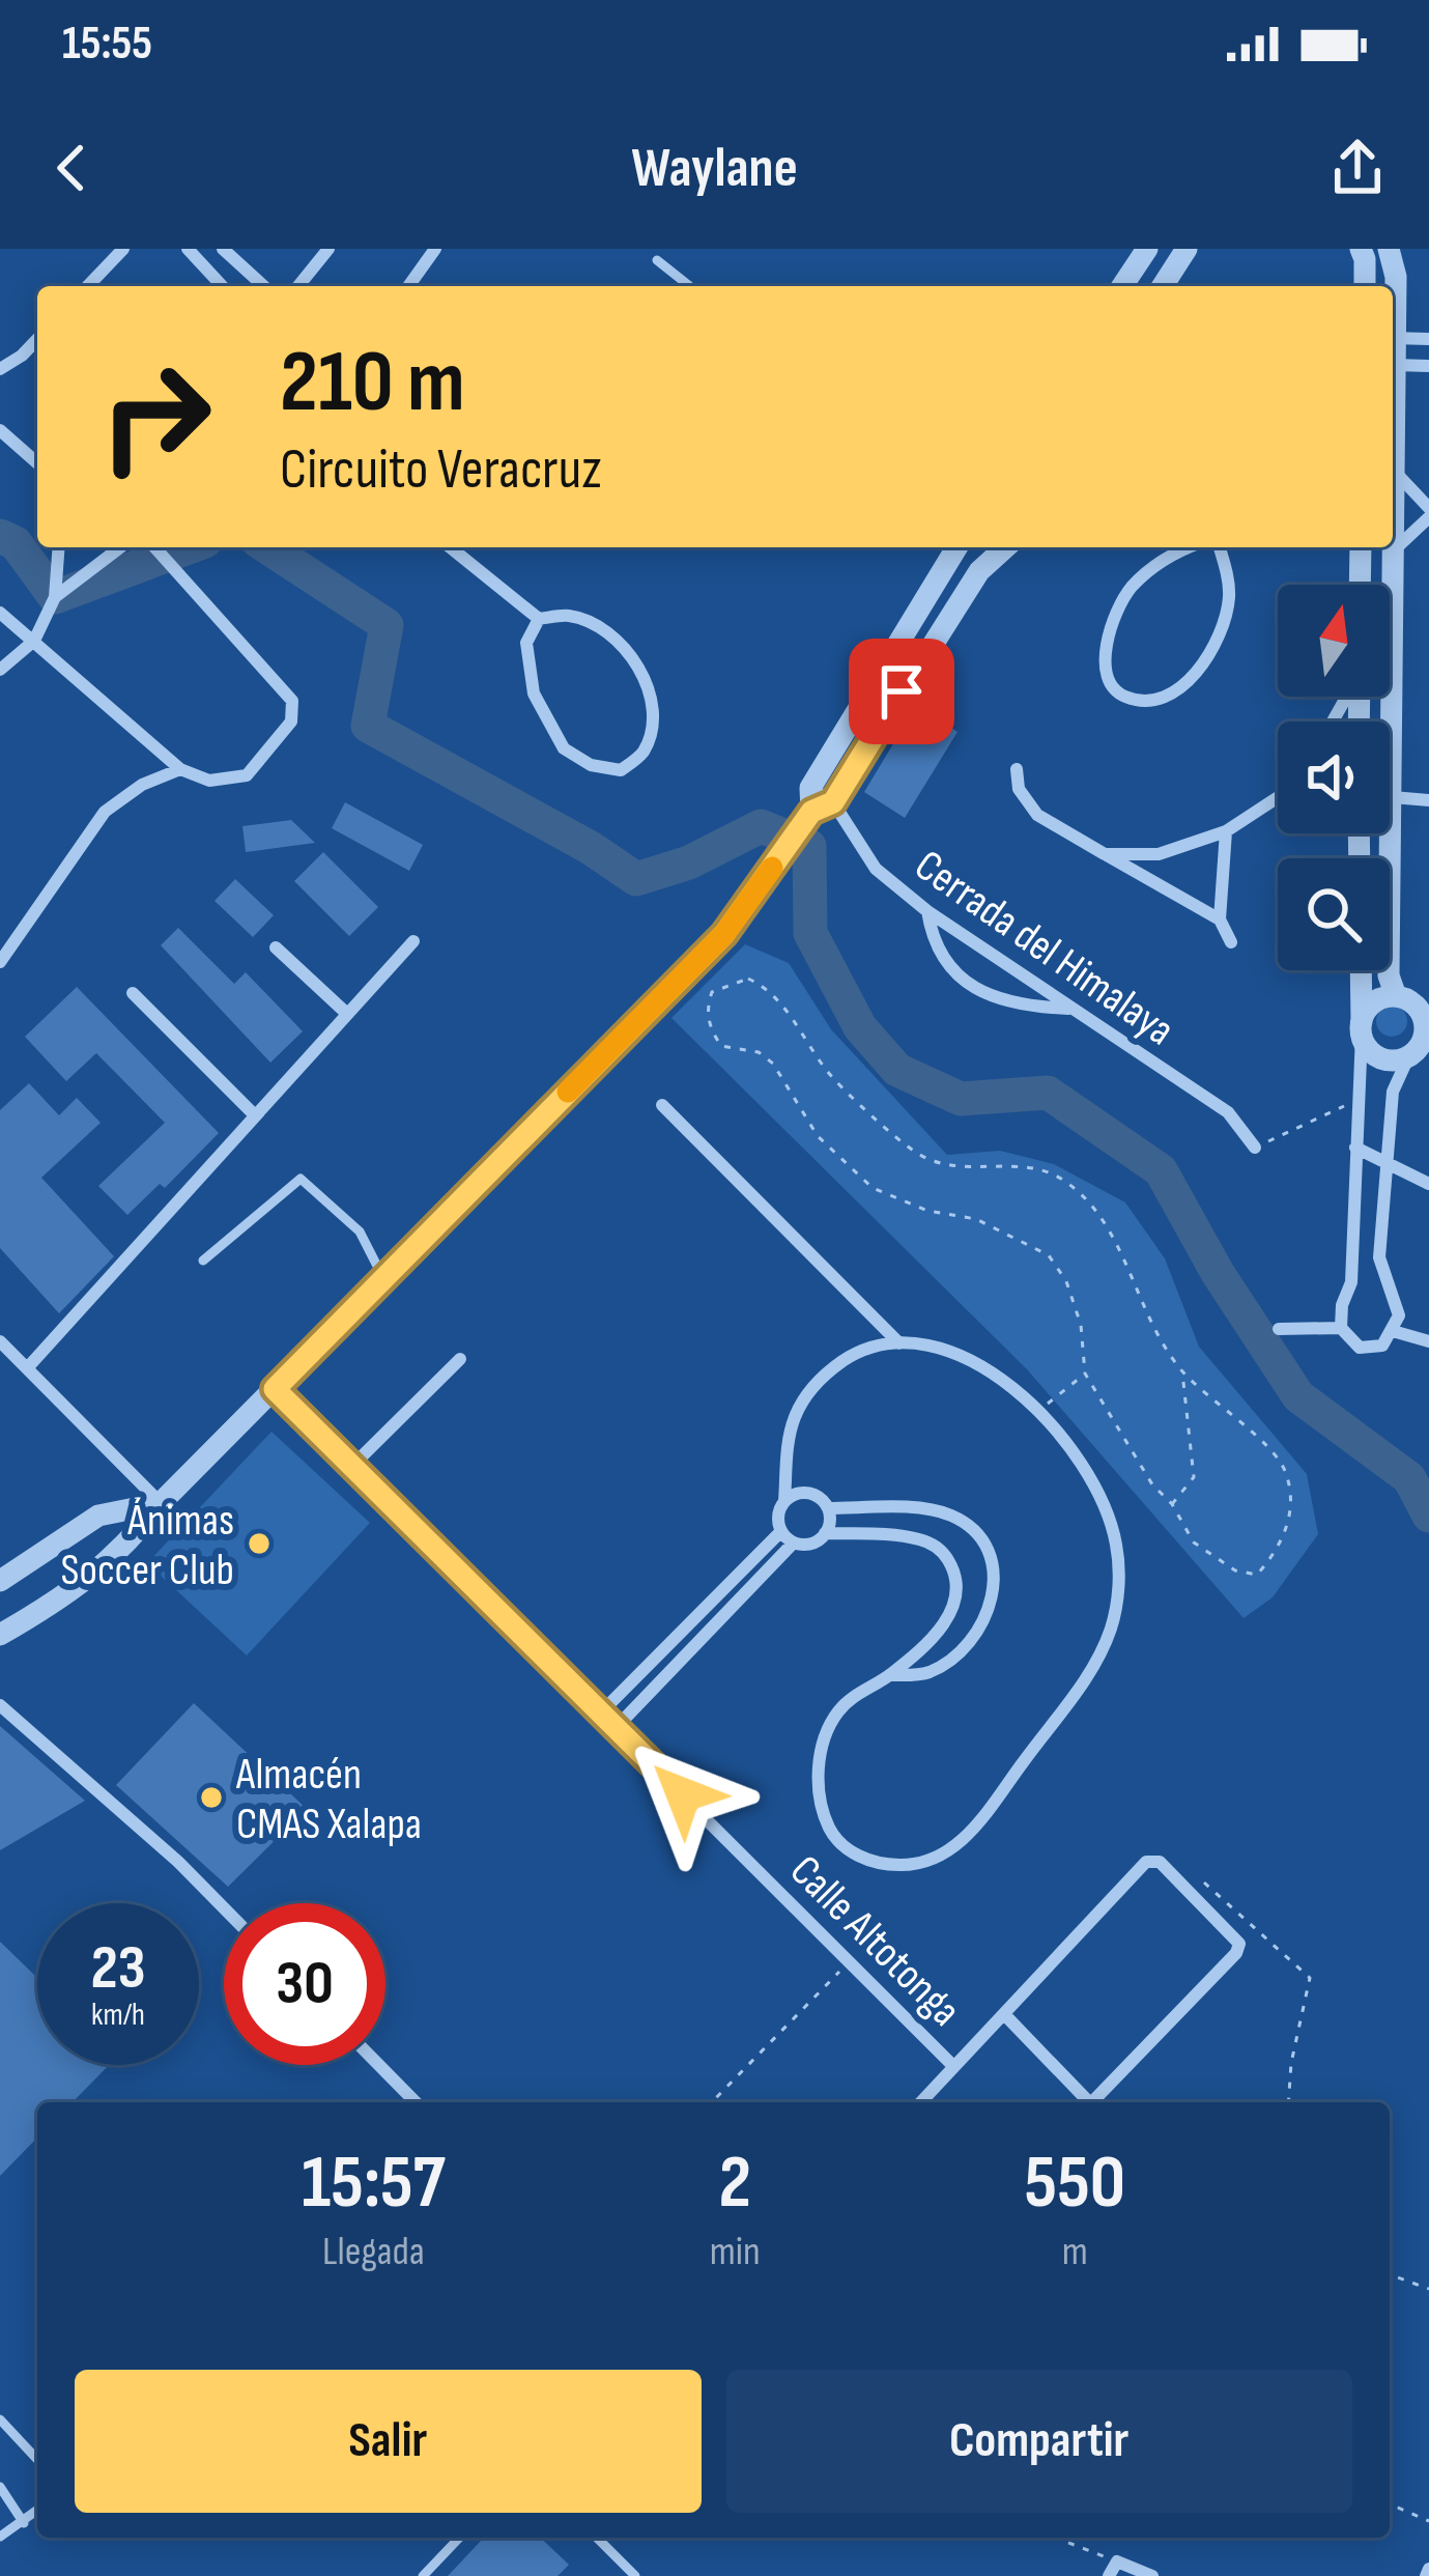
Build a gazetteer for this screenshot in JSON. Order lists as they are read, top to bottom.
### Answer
{
  "streets": {
    "street": ["Cerrada del Himalaya", "Calle Altotonga"]
  },
  "places": ["Ánimas Soccer Club", "Almacén CMAS Xalapa"],
  "north": "top",
  "page": {
    "status": "15:55",
    "header": "Waylane",
    "turn": ["210 m", "Circuito Veracruz"],
    "speed": "23 km/h",
    "limit": "30",
    "eta": [
      "15:57",
      "Llegada",
      "2",
      "min",
      "550",
      "m"
    ],
    "buttons": ["Salir", "Compartir"]
  }
}
